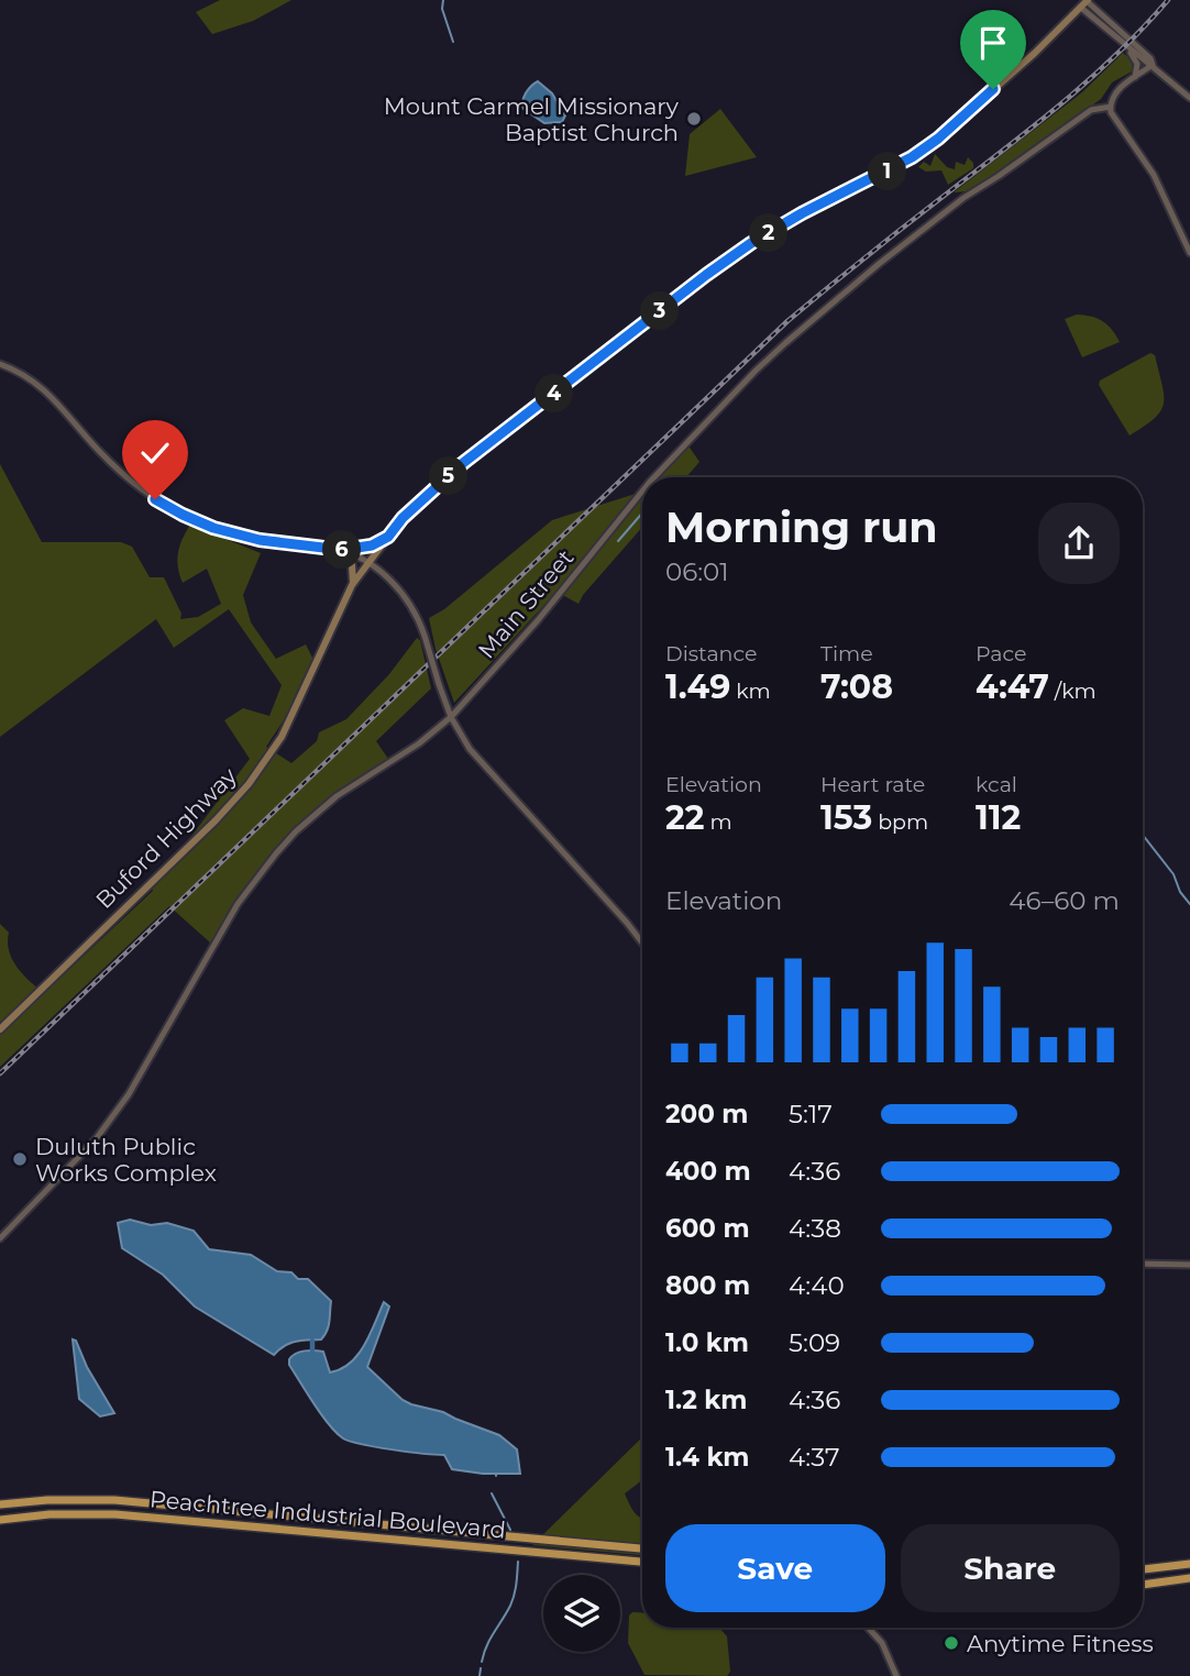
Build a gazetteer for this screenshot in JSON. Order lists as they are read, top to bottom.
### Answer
{
  "streets": {
    "highway": ["Peachtree Industrial Boulevard"],
    "main road": ["Buford Highway"],
    "street": ["Main Street"]
  },
  "places": ["Mount Carmel Missionary Baptist Church", "Duluth Public Works Complex", "Anytime Fitness"],
  "page": {
    "pins": [
      "1",
      "2",
      "3",
      "4",
      "5",
      "6"
    ],
    "heading": ["Morning run", "06:01"],
    "stats": [
      ["Distance", "1.49 km"],
      ["Time", "7:08"],
      ["Pace", "4:47 /km"],
      ["Elevation", "22 m"],
      ["Heart rate", "153 bpm"],
      ["kcal", "112"]
    ],
    "chart": ["Elevation", "46–60 m"],
    "list": [
      {
        "name": "200 m",
        "note": "5:17"
      },
      {
        "name": "400 m",
        "note": "4:36"
      },
      {
        "name": "600 m",
        "note": "4:38"
      },
      {
        "name": "800 m",
        "note": "4:40"
      },
      {
        "name": "1.0 km",
        "note": "5:09"
      },
      {
        "name": "1.2 km",
        "note": "4:36"
      },
      {
        "name": "1.4 km",
        "note": "4:37"
      }
    ],
    "buttons": ["Save", "Share"]
  }
}
